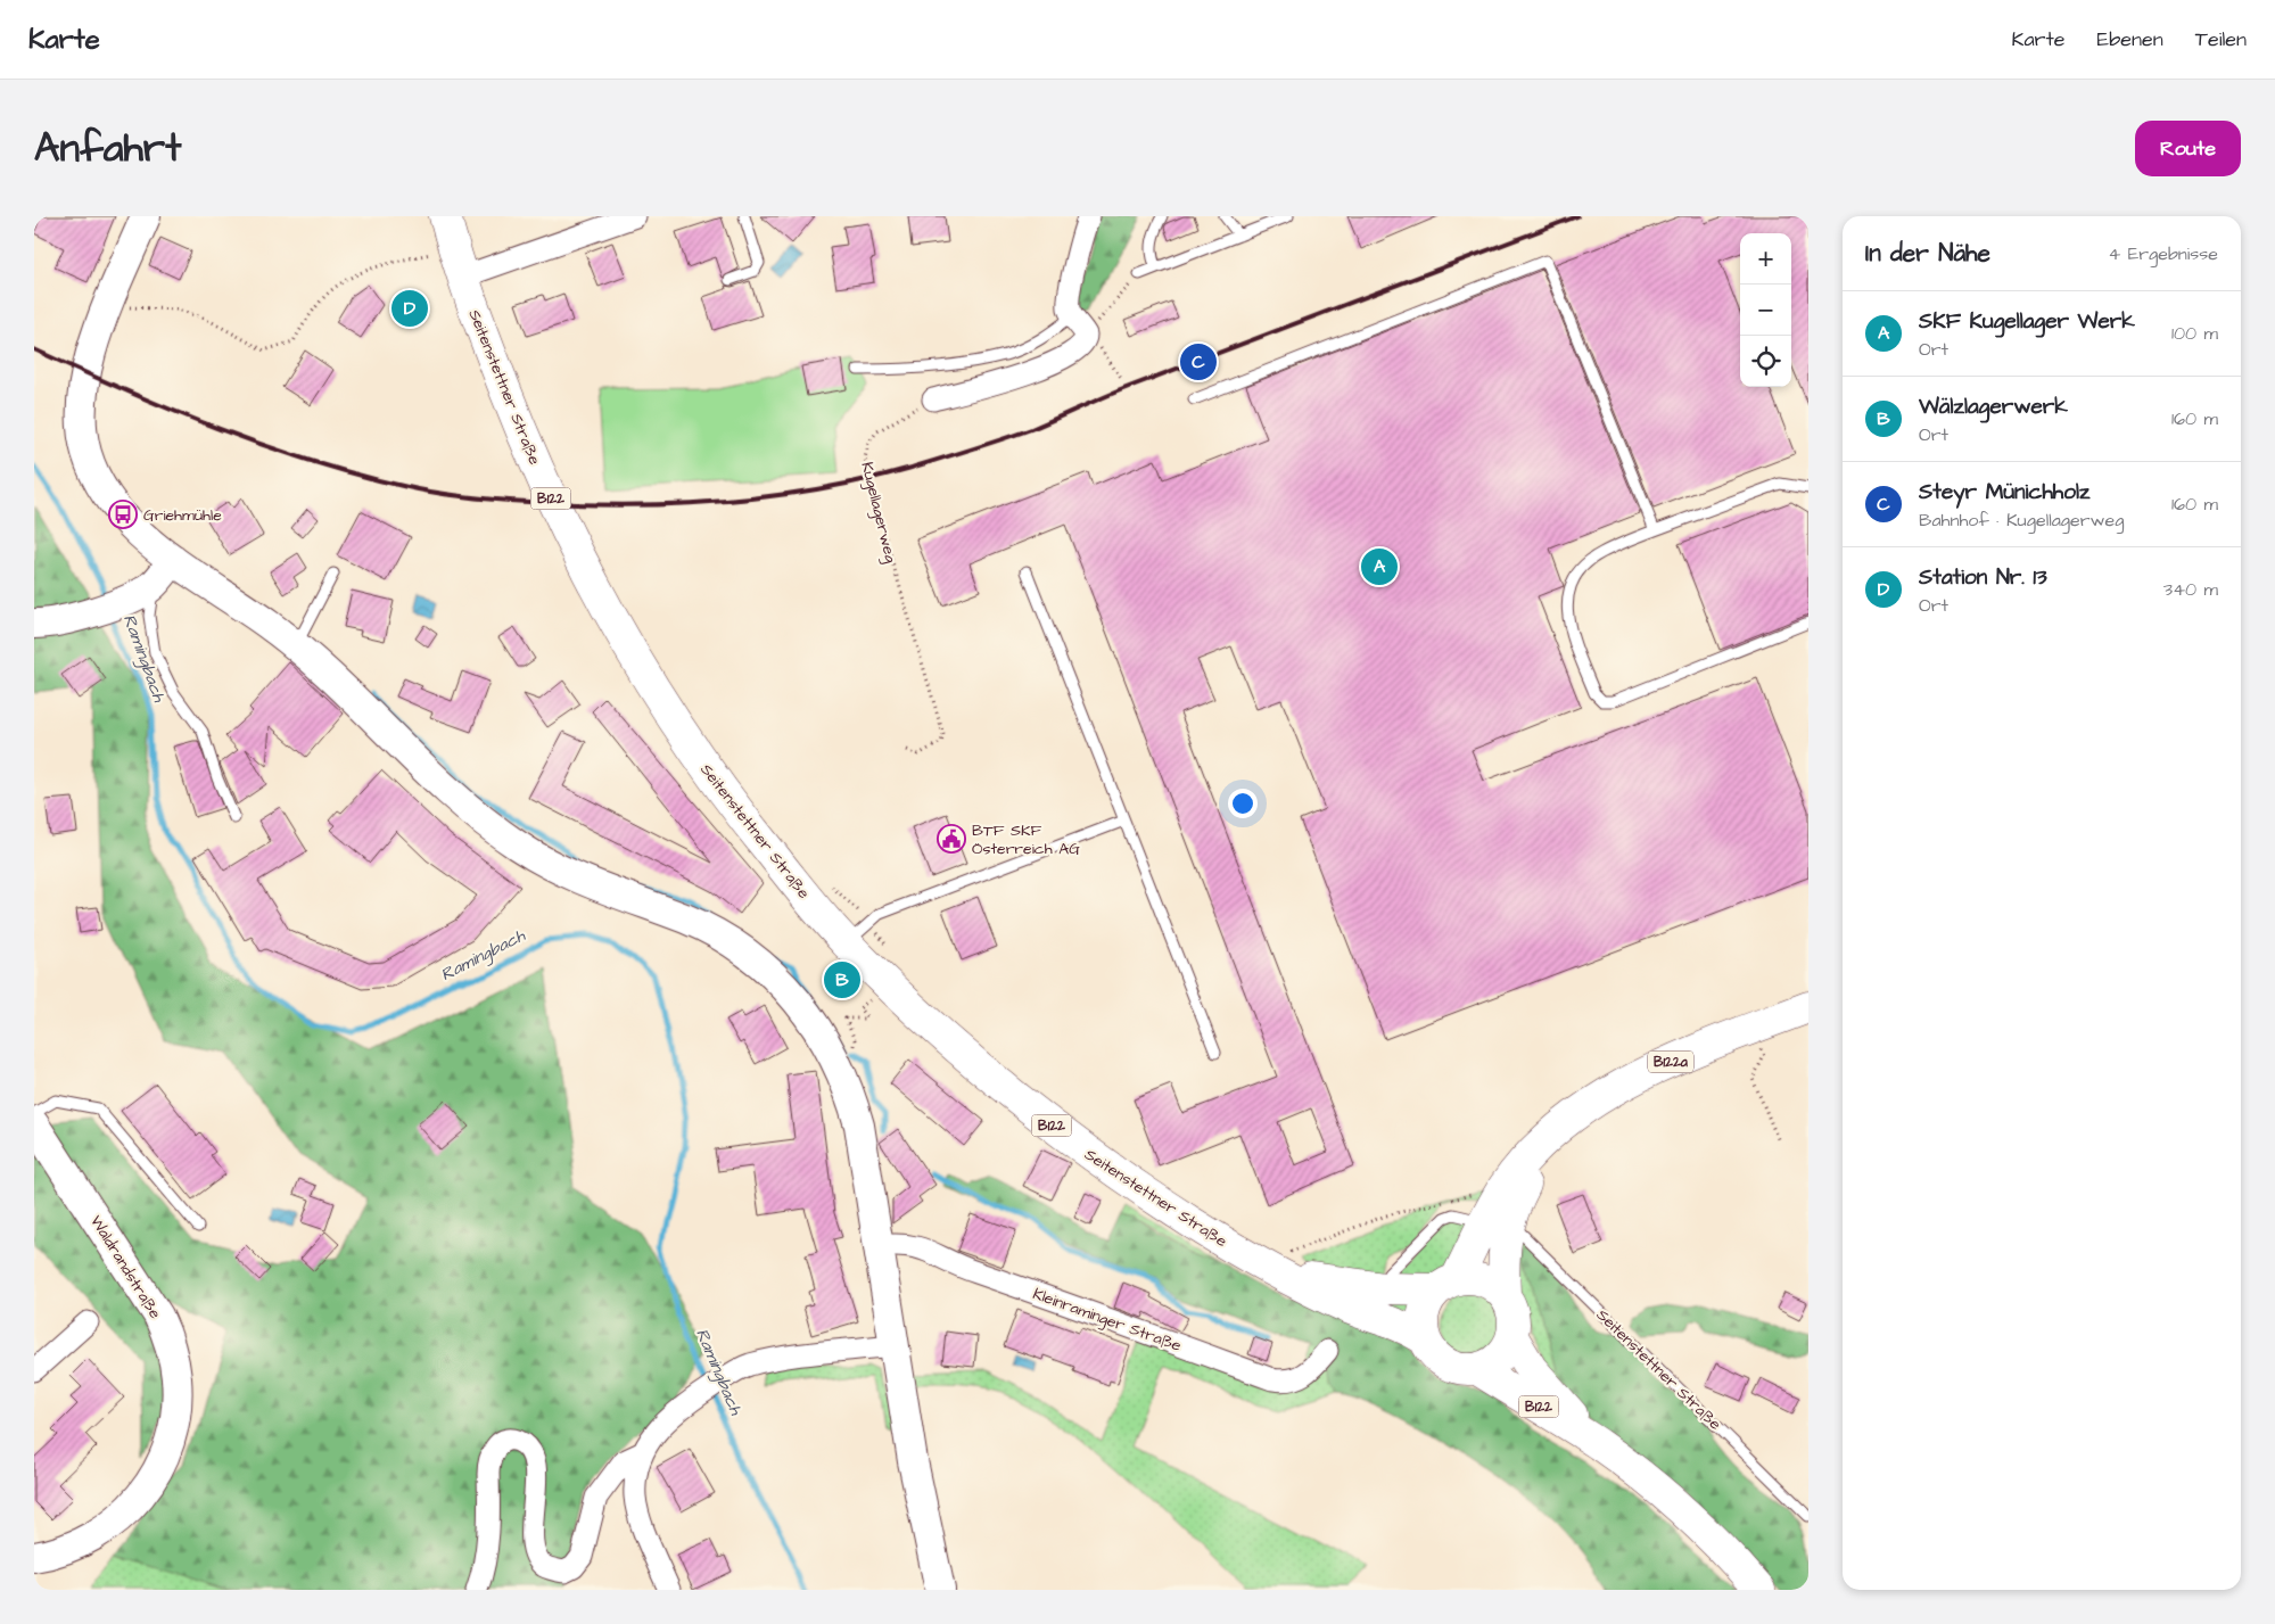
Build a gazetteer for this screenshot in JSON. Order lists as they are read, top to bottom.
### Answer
{
  "streets": {
    "main road": [
      "Seitenstettner Straße",
      "B122",
      "B122a",
      "Waldrandstraße"
    ],
    "street": ["Kleinraminger Straße"],
    "path": ["Kugellagerweg"]
  },
  "crossings": [
    ["Seitenstettner Straße", "B122"],
    ["Seitenstettner Straße", "B122a"],
    ["B122", "B122a"]
  ],
  "water": ["Ramingbach"],
  "places": {
    "bus stop": ["Griehmühle"],
    "public building": ["BTF SKF Österreich AG"]
  },
  "page": {
    "header": "Karte",
    "nav": ["Karte", "Ebenen", "Teilen"],
    "title": "Anfahrt",
    "buttons": "Route",
    "heading": ["In der Nähe", "4 Ergebnisse"],
    "map_buttons": ["+", "−"],
    "pins": [
      "D",
      "C",
      "A",
      "B"
    ],
    "list": [
      {
        "mark": "A",
        "name": "SKF Kugellager Werk",
        "note": "Ort",
        "value": "100 m"
      },
      {
        "mark": "B",
        "name": "Wälzlagerwerk",
        "note": "Ort",
        "value": "160 m"
      },
      {
        "mark": "C",
        "name": "Steyr Münichholz",
        "note": "Bahnhof · Kugellagerweg",
        "value": "160 m"
      },
      {
        "mark": "D",
        "name": "Station Nr. 13",
        "note": "Ort",
        "value": "340 m"
      }
    ]
  }
}
